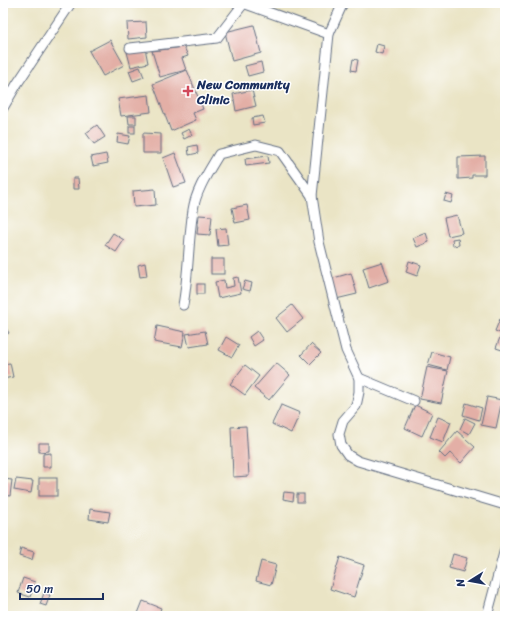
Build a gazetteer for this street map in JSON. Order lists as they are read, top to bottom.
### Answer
{
  "places": {
    "health": ["New Community Clinic"]
  },
  "scale_bar": "50 m",
  "north": "left"
}
